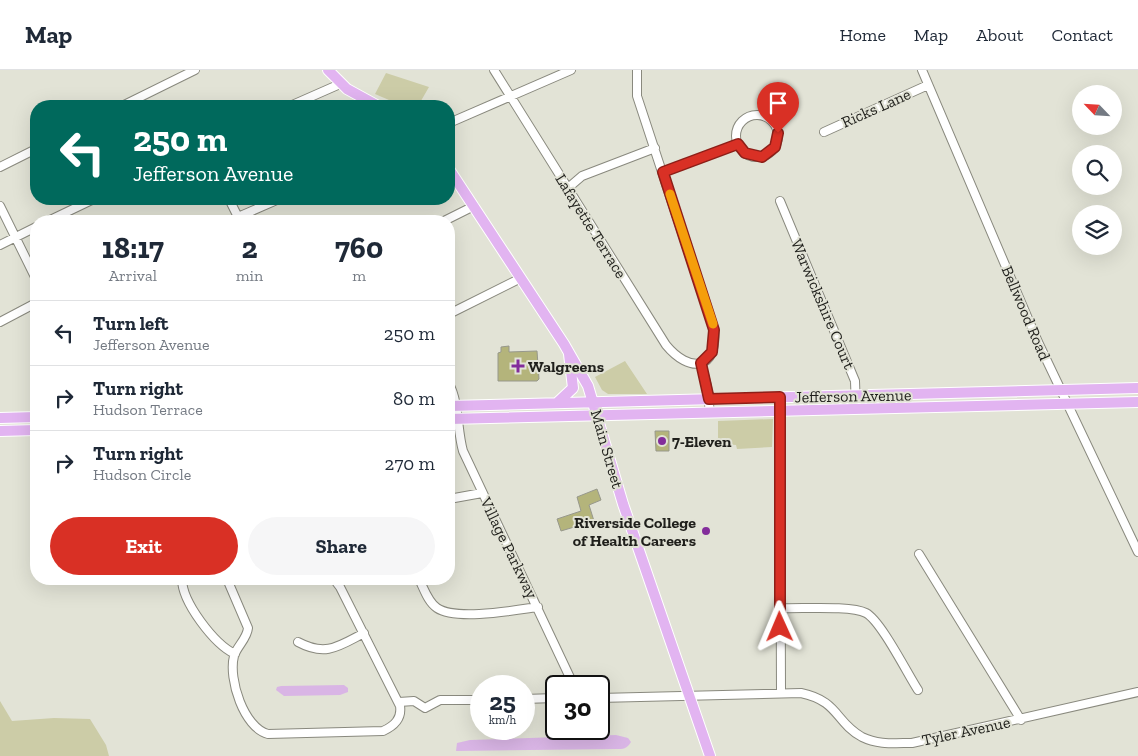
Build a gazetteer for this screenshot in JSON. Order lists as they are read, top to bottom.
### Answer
{
  "streets": {
    "main road": ["Jefferson Avenue", "Main Street"],
    "street": [
      "Ricks Lane",
      "Lafayette Terrace",
      "Warwickshire Court",
      "Bellwood Road",
      "Village Parkway",
      "Tyler Avenue"
    ]
  },
  "crossings": [
    ["Ricks Lane", "Bellwood Road"],
    ["Warwickshire Court", "Jefferson Avenue"],
    ["Bellwood Road", "Jefferson Avenue"],
    ["Jefferson Avenue", "Main Street"],
    ["Main Street", "Tyler Avenue"]
  ],
  "places": {
    "health": ["Walgreens"],
    "other": ["7-Eleven", "Riverside College of Health Careers"]
  },
  "north": "top left",
  "page": {
    "header": "Map",
    "nav": [
      "Home",
      "Map",
      "About",
      "Contact"
    ],
    "turn": ["250 m", "Jefferson Avenue"],
    "eta": [
      "18:17",
      "Arrival",
      "2",
      "min",
      "760",
      "m"
    ],
    "list": [
      {
        "name": "Turn left",
        "note": "Jefferson Avenue",
        "value": "250 m"
      },
      {
        "name": "Turn right",
        "note": "Hudson Terrace",
        "value": "80 m"
      },
      {
        "name": "Turn right",
        "note": "Hudson Circle",
        "value": "270 m"
      }
    ],
    "buttons": ["Exit", "Share"],
    "speed": "25 km/h",
    "limit": "30"
  }
}
